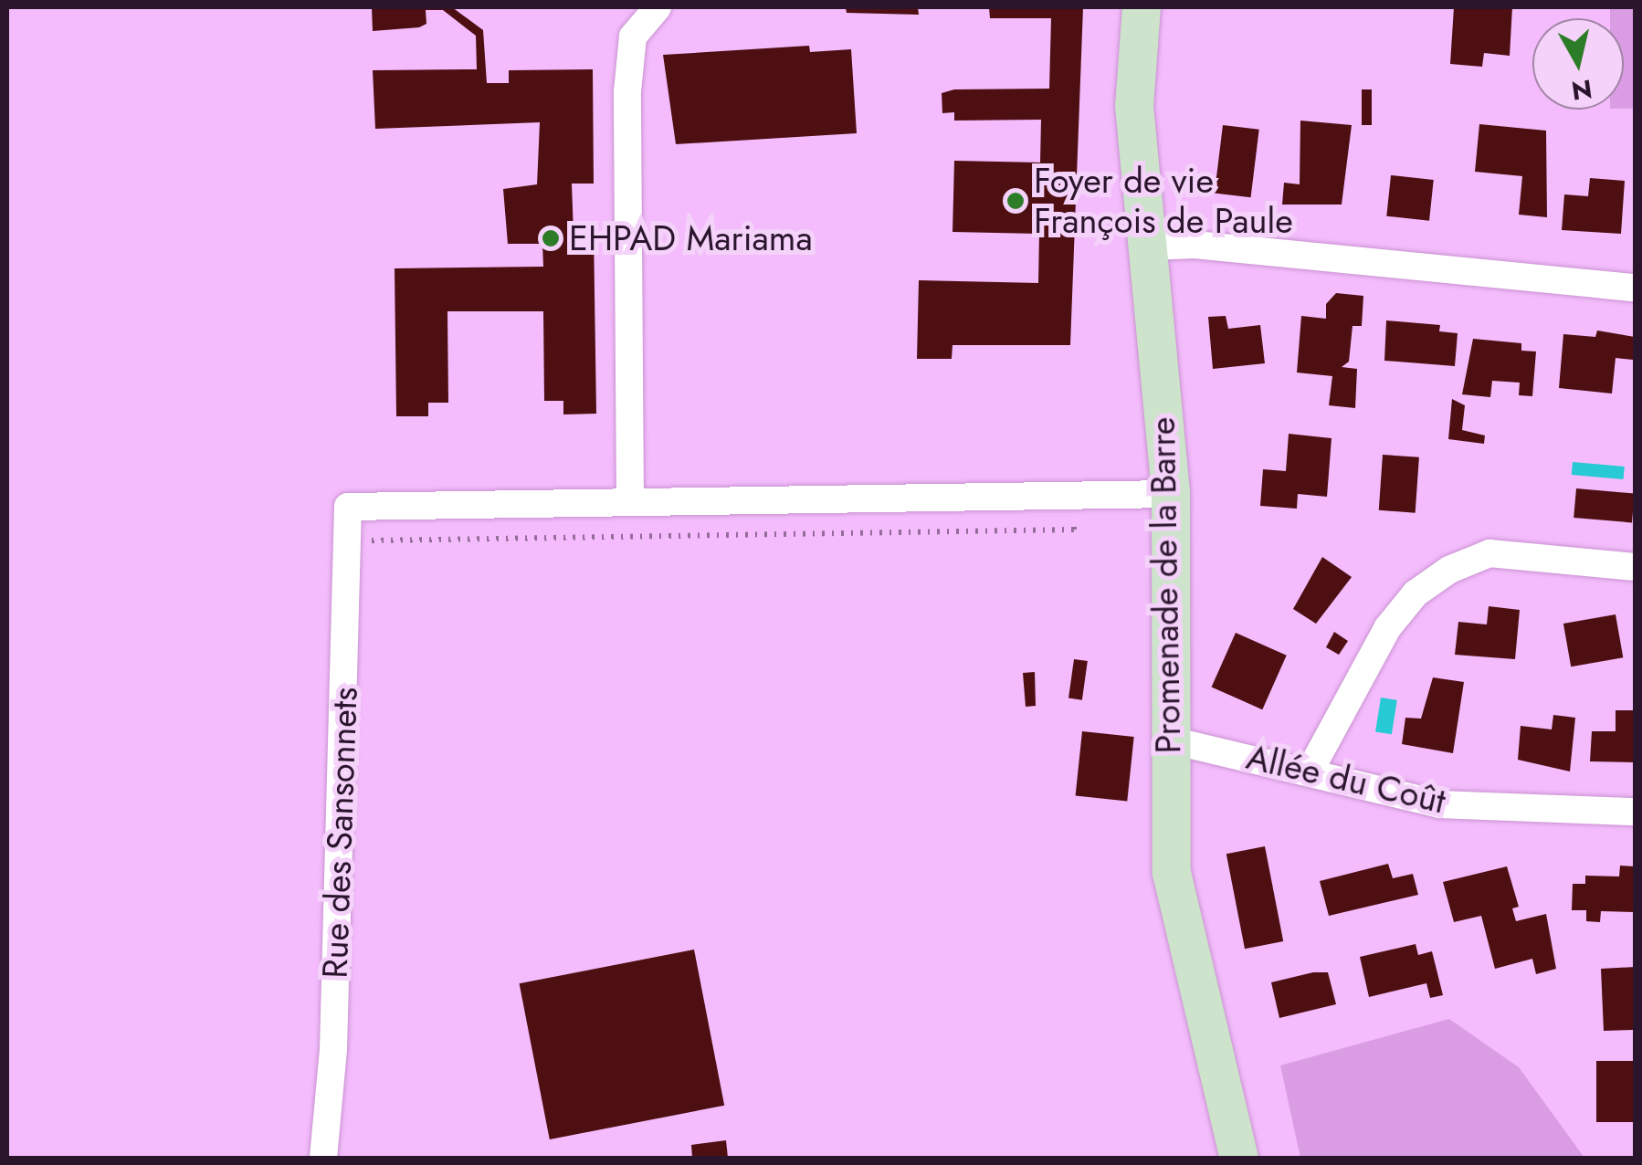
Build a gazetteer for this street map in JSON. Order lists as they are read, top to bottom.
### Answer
{
  "streets": {
    "main road": ["Promenade de la Barre"],
    "street": ["Allée du Coût", "Rue des Sansonnets"]
  },
  "crossings": [
    ["Promenade de la Barre", "Allée du Coût"]
  ],
  "places": ["Foyer de vie François de Paule", "EHPAD Mariama"],
  "north": "bottom"
}
